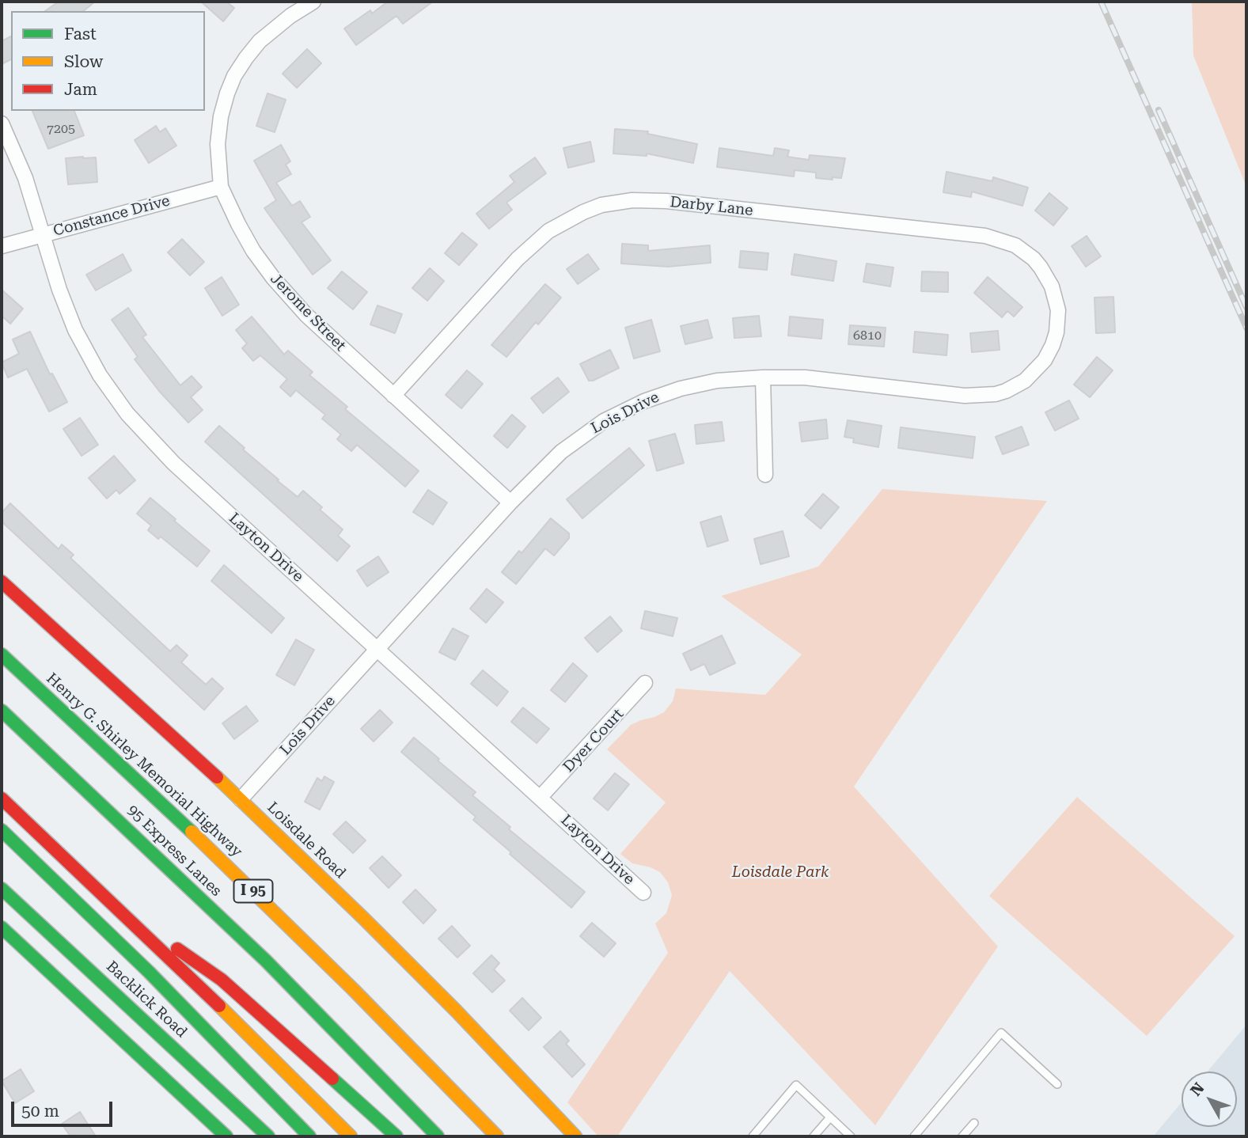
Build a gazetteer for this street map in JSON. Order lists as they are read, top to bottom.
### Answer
{
  "streets": {
    "main road": [
      "Henry G. Shirley Memorial Highway",
      "Loisdale Road",
      "95 Express Lanes",
      "I 95",
      "Backlick Road"
    ],
    "street": [
      "Darby Lane",
      "Constance Drive",
      "Jerome Street",
      "Lois Drive",
      "Layton Drive",
      "Dyer Court"
    ]
  },
  "crossings": [
    ["Darby Lane", "Jerome Street"],
    ["Darby Lane", "Lois Drive"],
    ["Constance Drive", "Jerome Street"],
    ["Constance Drive", "Layton Drive"],
    ["Jerome Street", "Lois Drive"],
    ["Lois Drive", "Layton Drive"],
    ["Lois Drive", "Loisdale Road"],
    ["Layton Drive", "Dyer Court"]
  ],
  "parks": ["Loisdale Park"],
  "house_numbers": ["7205", "6810"],
  "legend": ["Fast", "Slow", "Jam"],
  "scale_bar": "50 m",
  "north": "top left"
}
